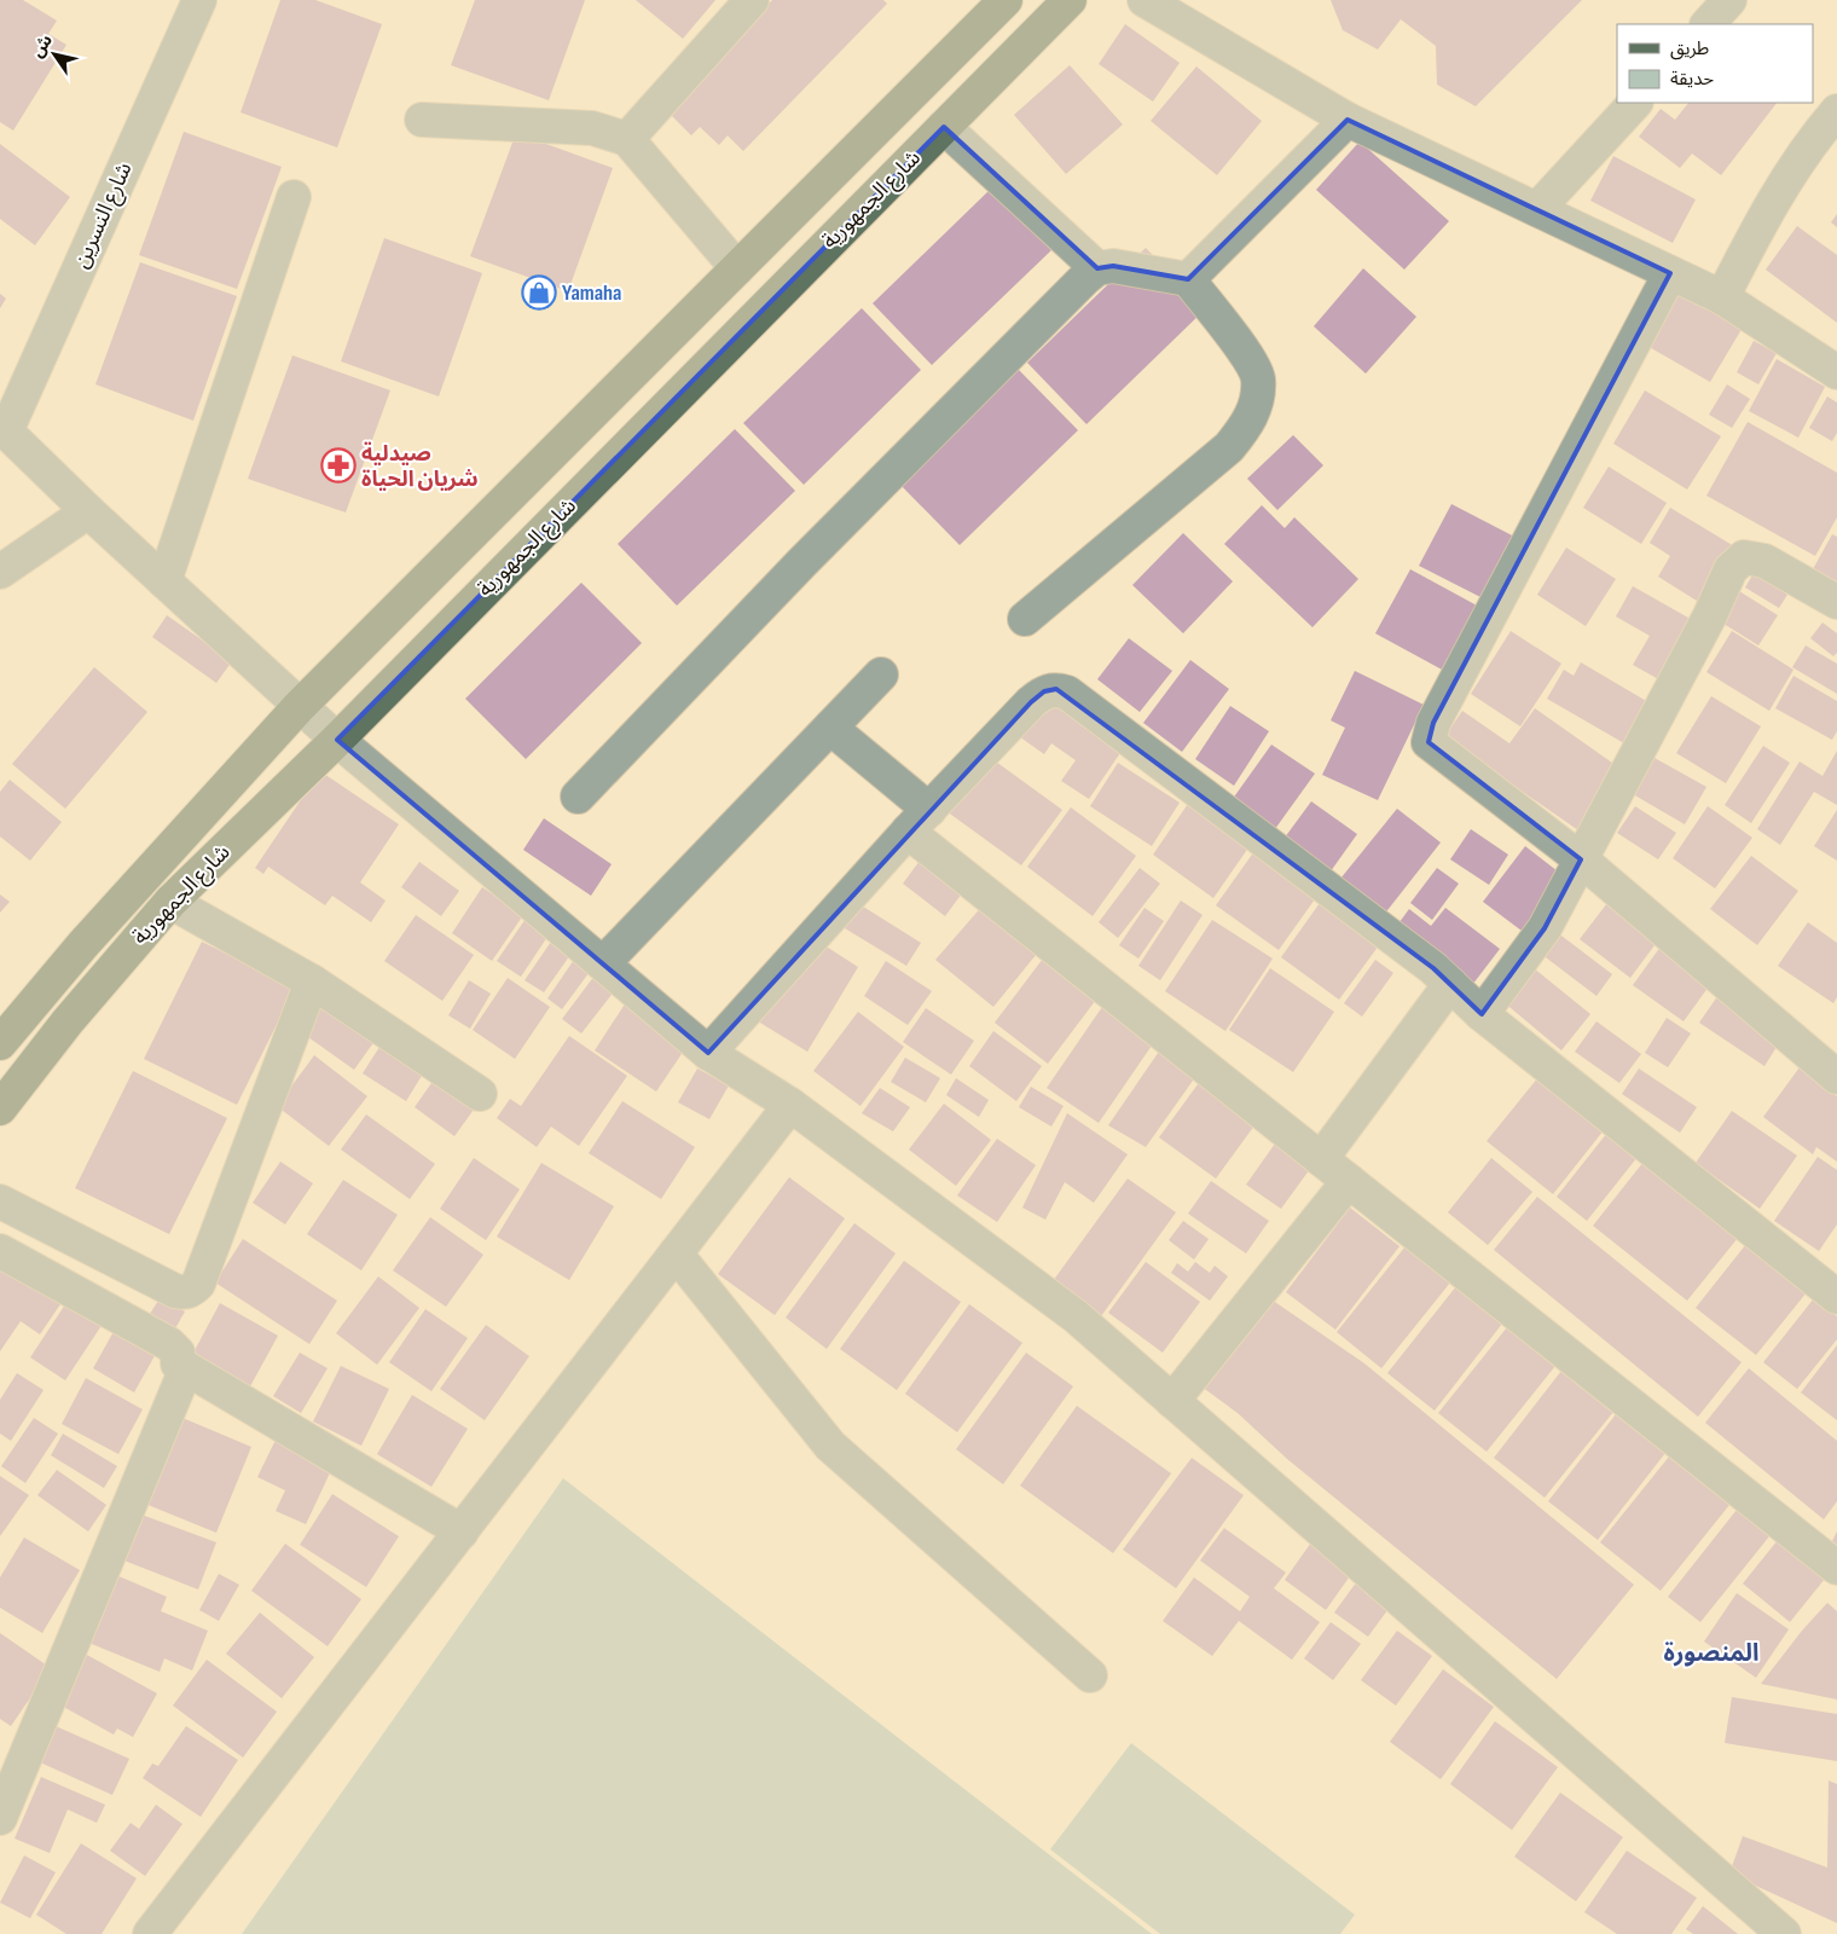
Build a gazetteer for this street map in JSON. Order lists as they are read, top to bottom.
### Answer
{
  "streets": {
    "main road": ["شارع الجمهورية"],
    "street": ["شارع النسرين"]
  },
  "districts": ["المنصورة"],
  "places": {
    "shop": ["Yamaha"],
    "pharmacy": ["صيدلية شريان الحياة"]
  },
  "legend": ["طريق", "حديقة"],
  "north": "top left"
}
